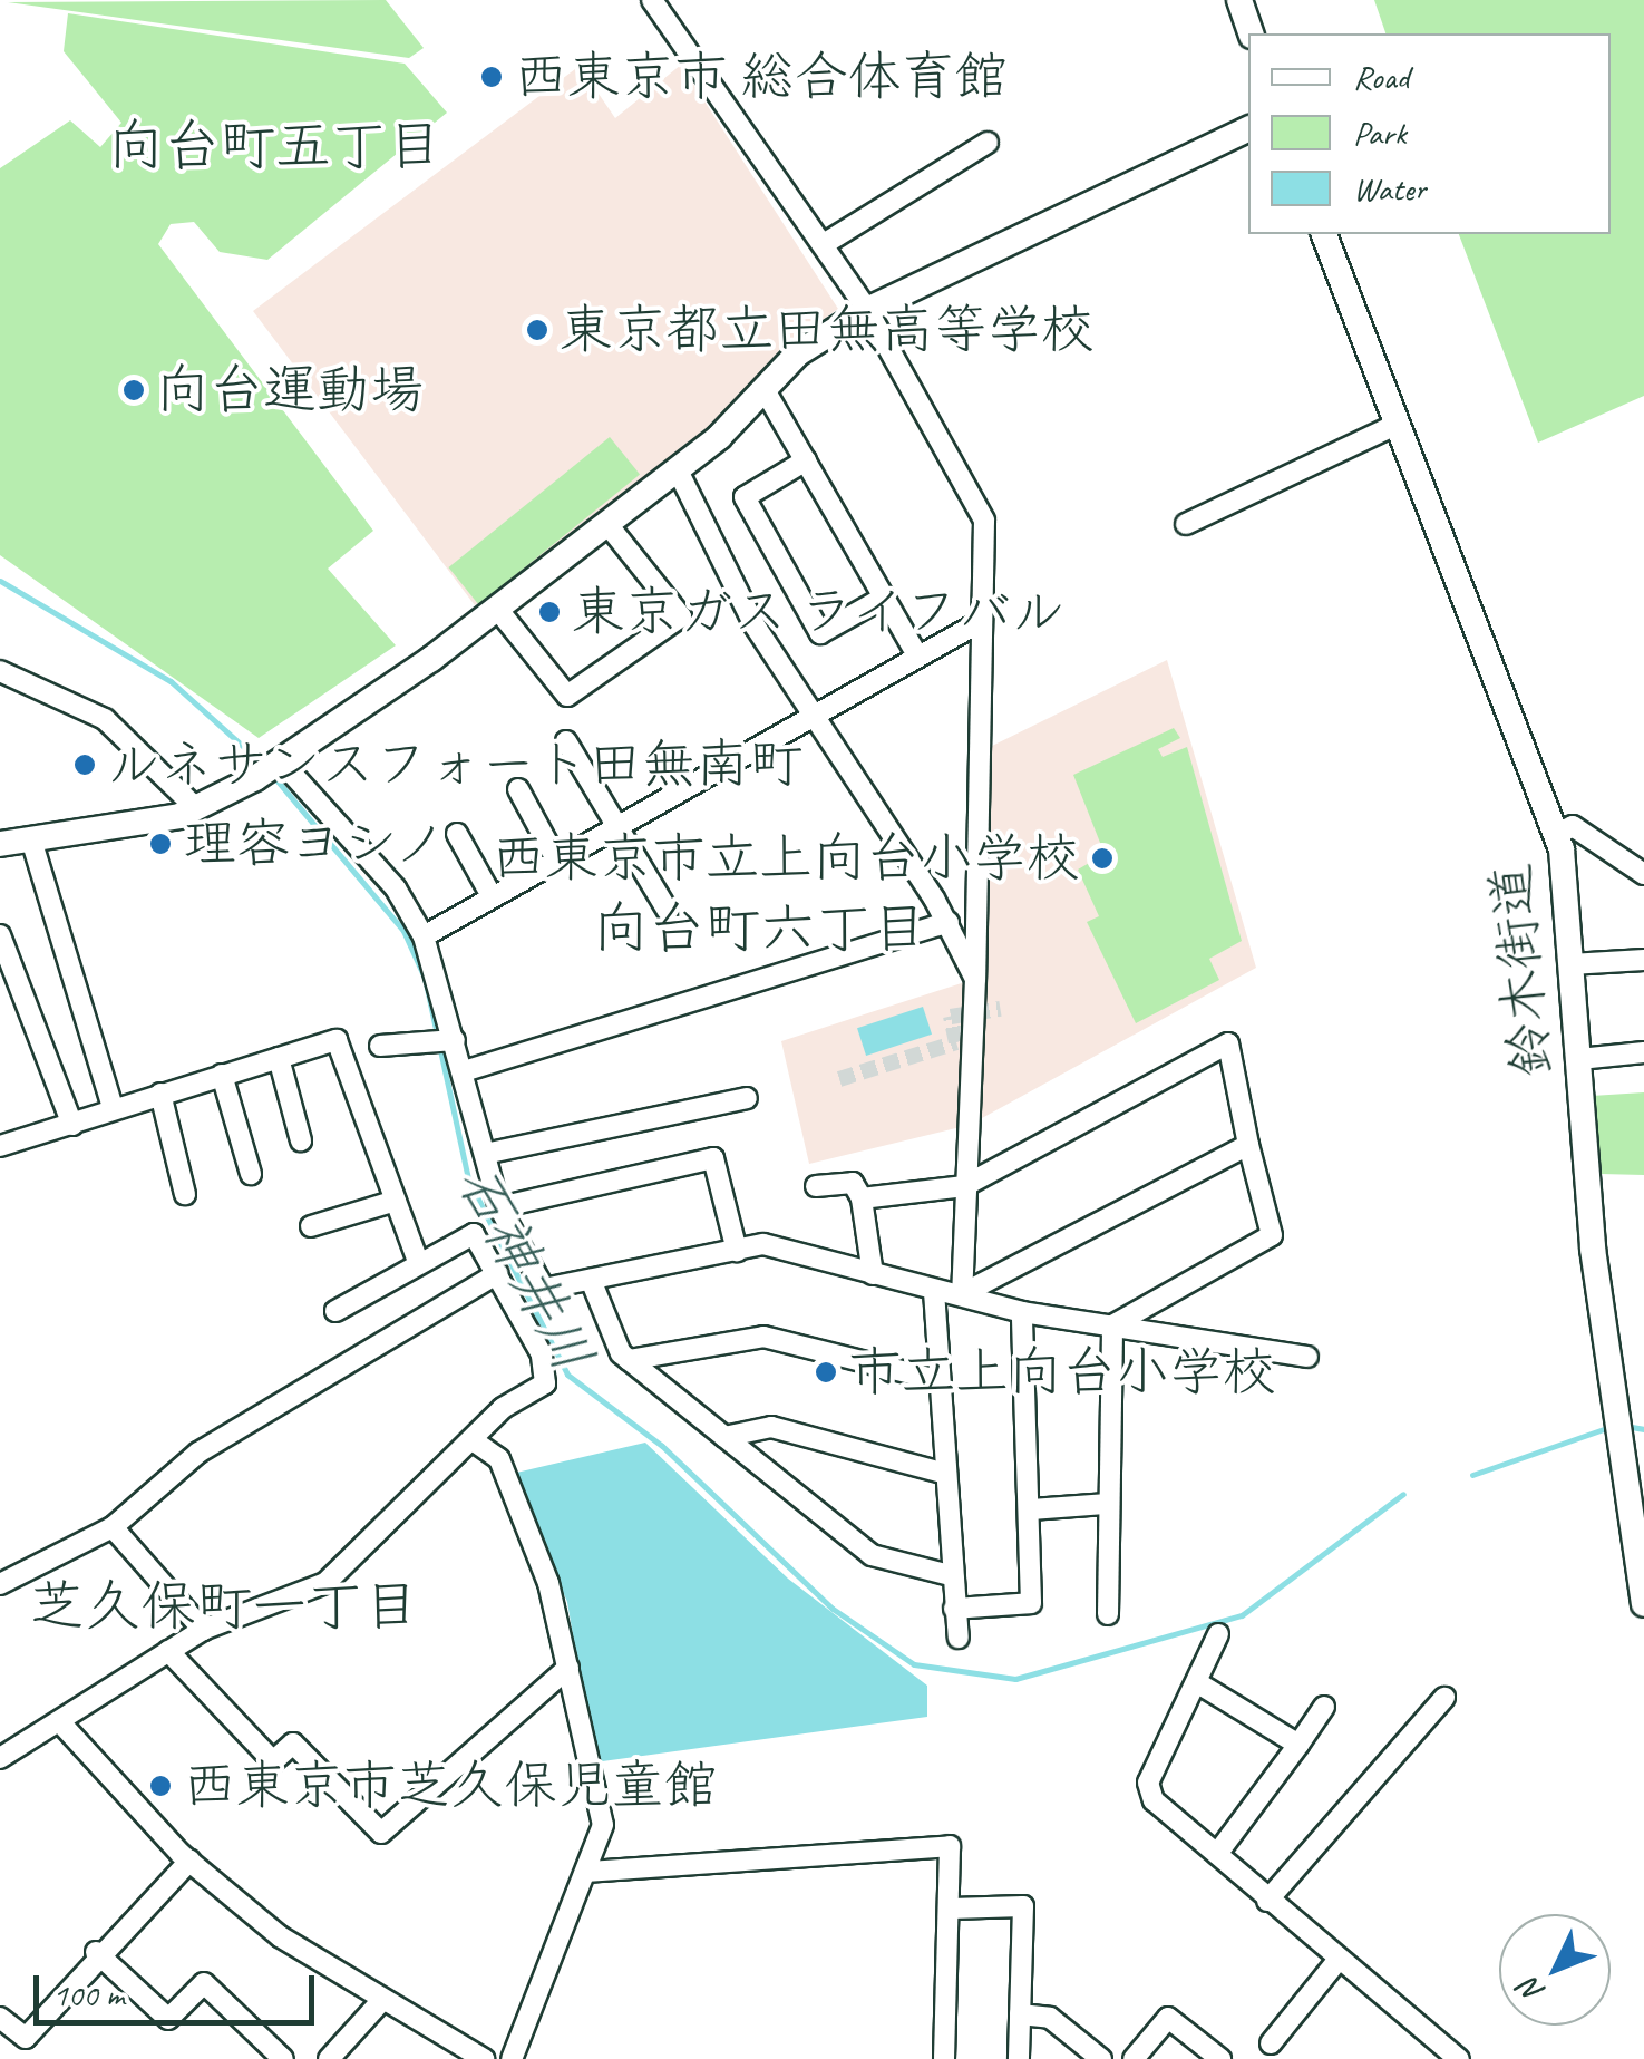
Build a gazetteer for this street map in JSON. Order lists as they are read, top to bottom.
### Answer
{
  "streets": {
    "street": ["鈴木街道"]
  },
  "districts": ["向台町五丁目", "向台町六丁目", "芝久保町一丁目"],
  "water": ["石神井川"],
  "places": [
    "西東京市 総合体育館",
    "東京都立田無高等学校",
    "向台運動場",
    "東京ガス ライフバル",
    "ルネサンスフォート田無南町",
    "理容ヨシノ",
    "西東京市立上向台小学校",
    "市立上向台小学校",
    "西東京市芝久保児童館"
  ],
  "legend": ["Road", "Park", "Water"],
  "scale_bar": "100 m",
  "north": "bottom left"
}
